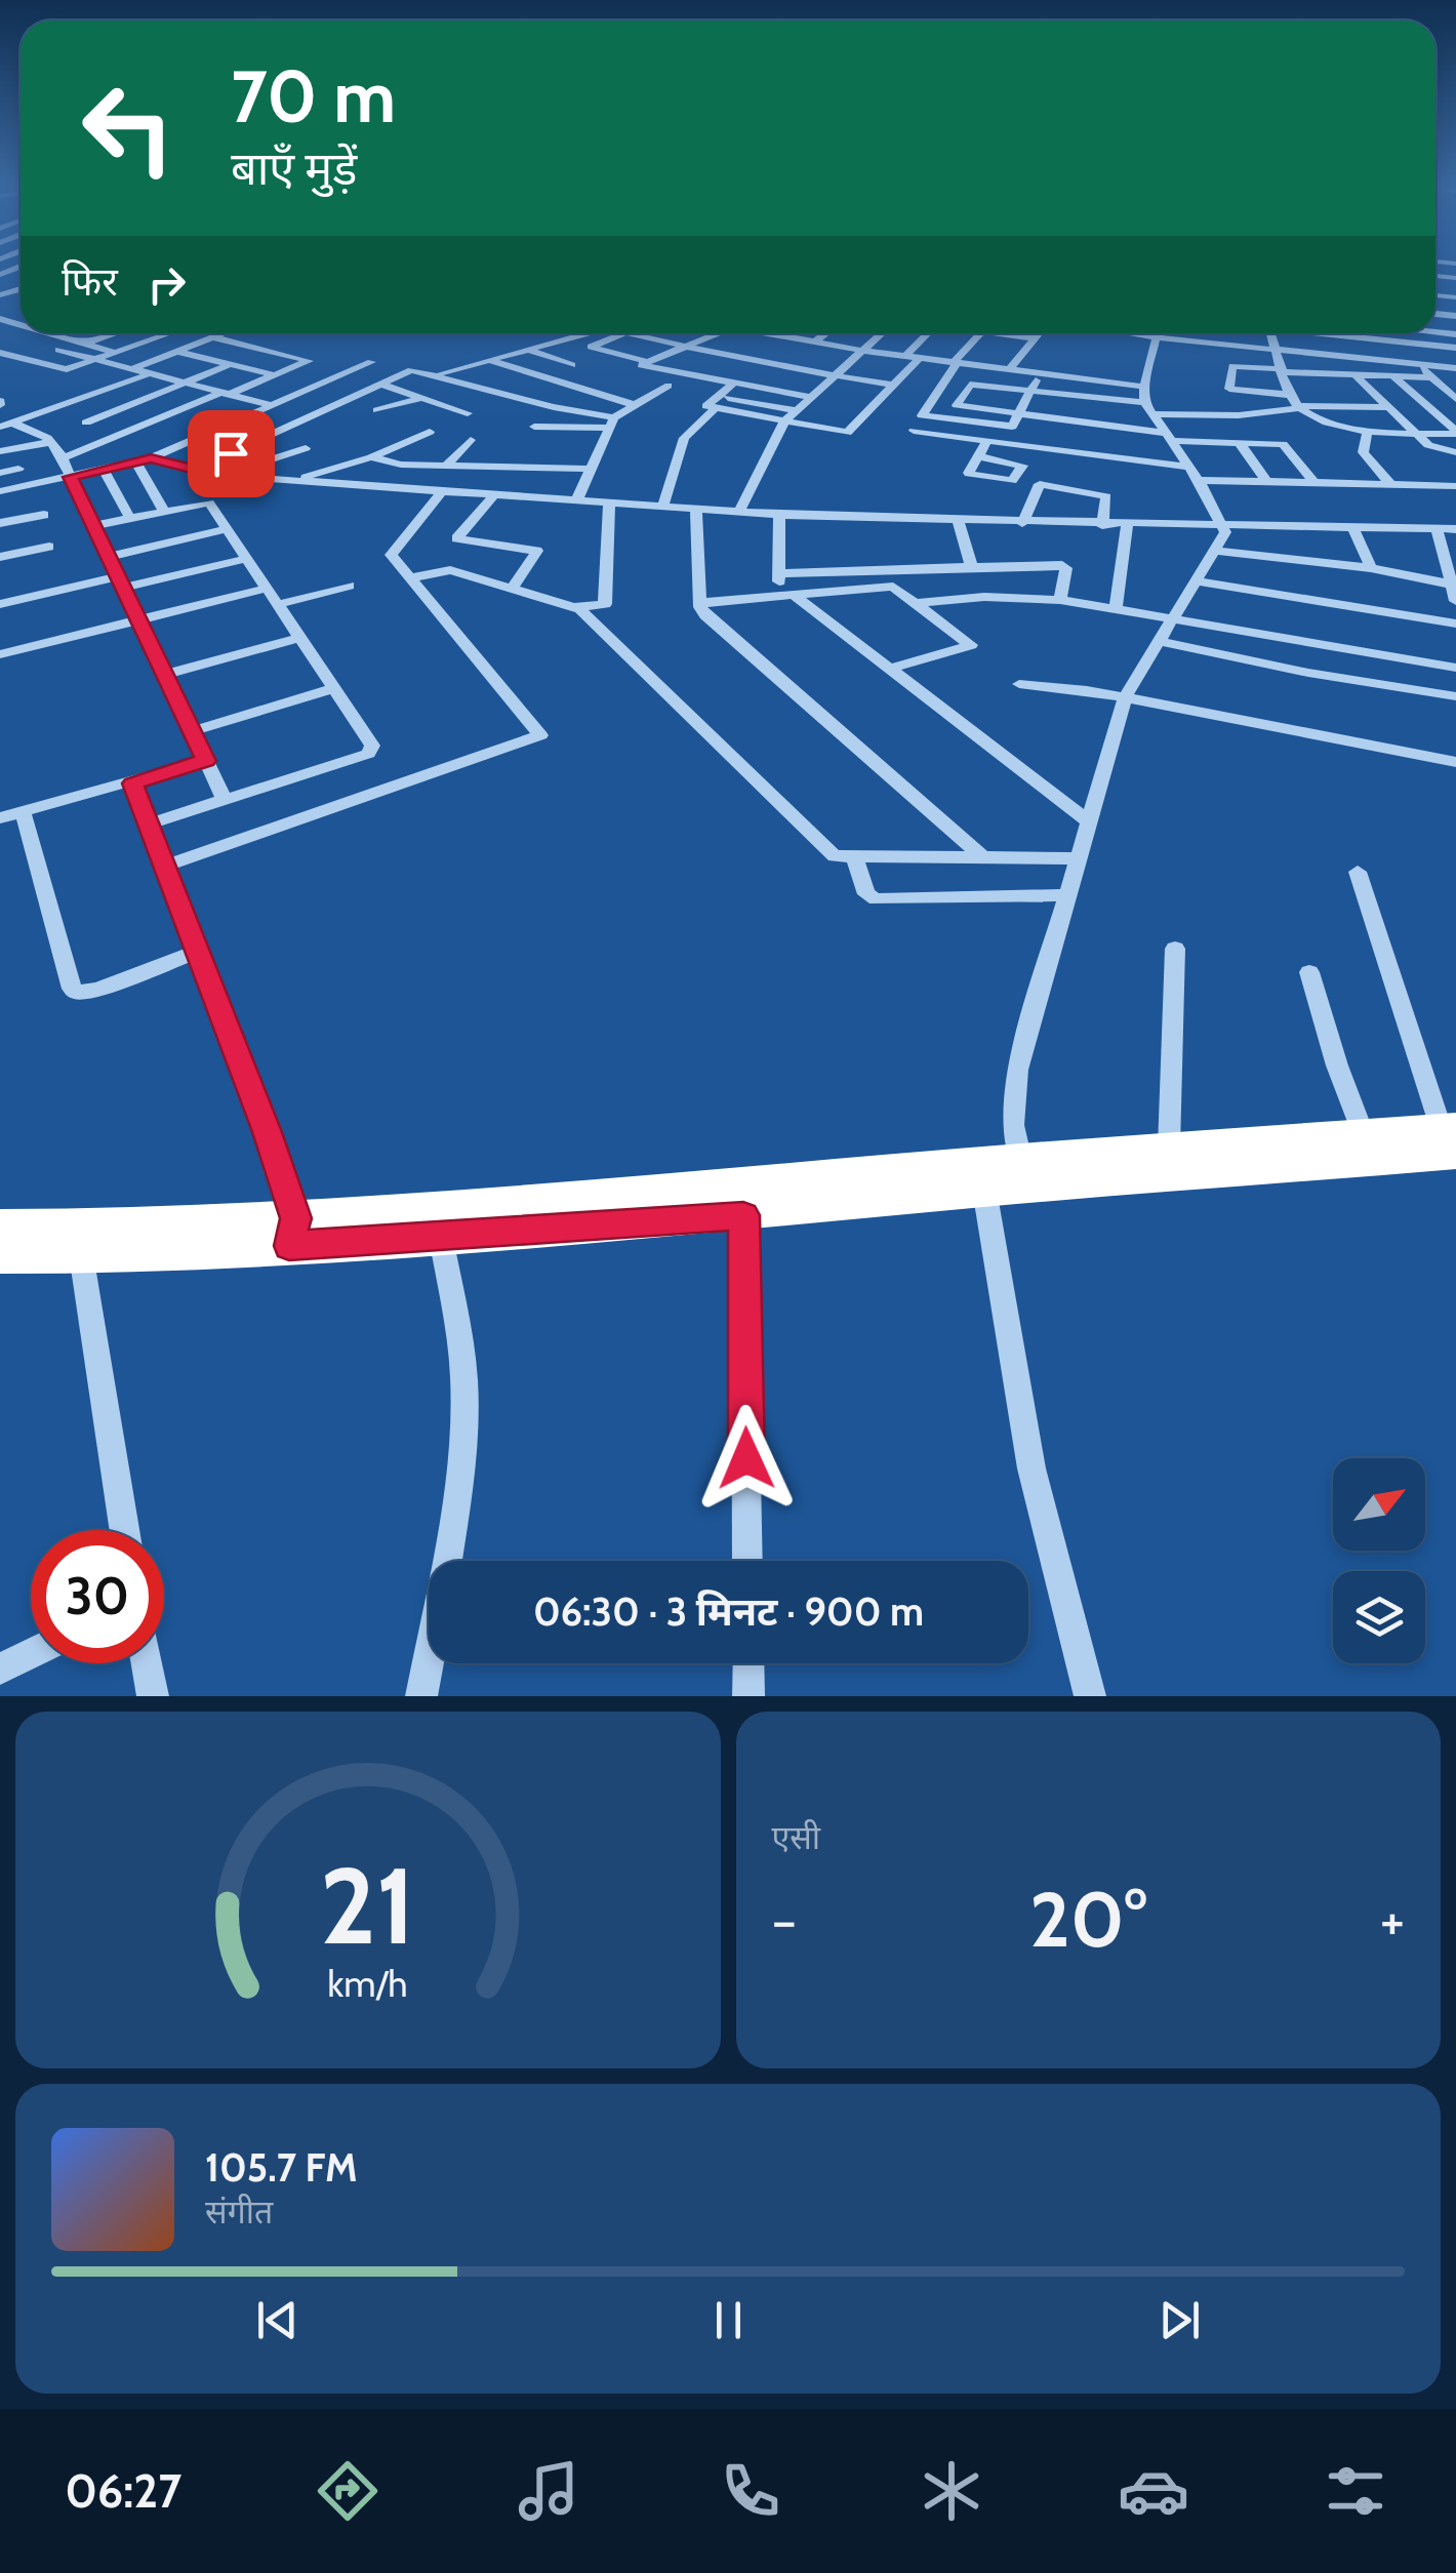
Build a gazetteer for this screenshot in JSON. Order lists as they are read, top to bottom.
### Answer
{
  "north": "top right",
  "page": {
    "turn": ["70 m", "बाएँ मुड़ें"],
    "then": "फिर",
    "limit": "30",
    "trip": "06:30 · 3 मिनट · 900 m",
    "tile": "एसी",
    "heat": ["−", "20°", "+"],
    "song": ["105.7 FM", "संगीत"],
    "tabs": "06:27",
    "gauge": ["21", "km/h"]
  }
}
